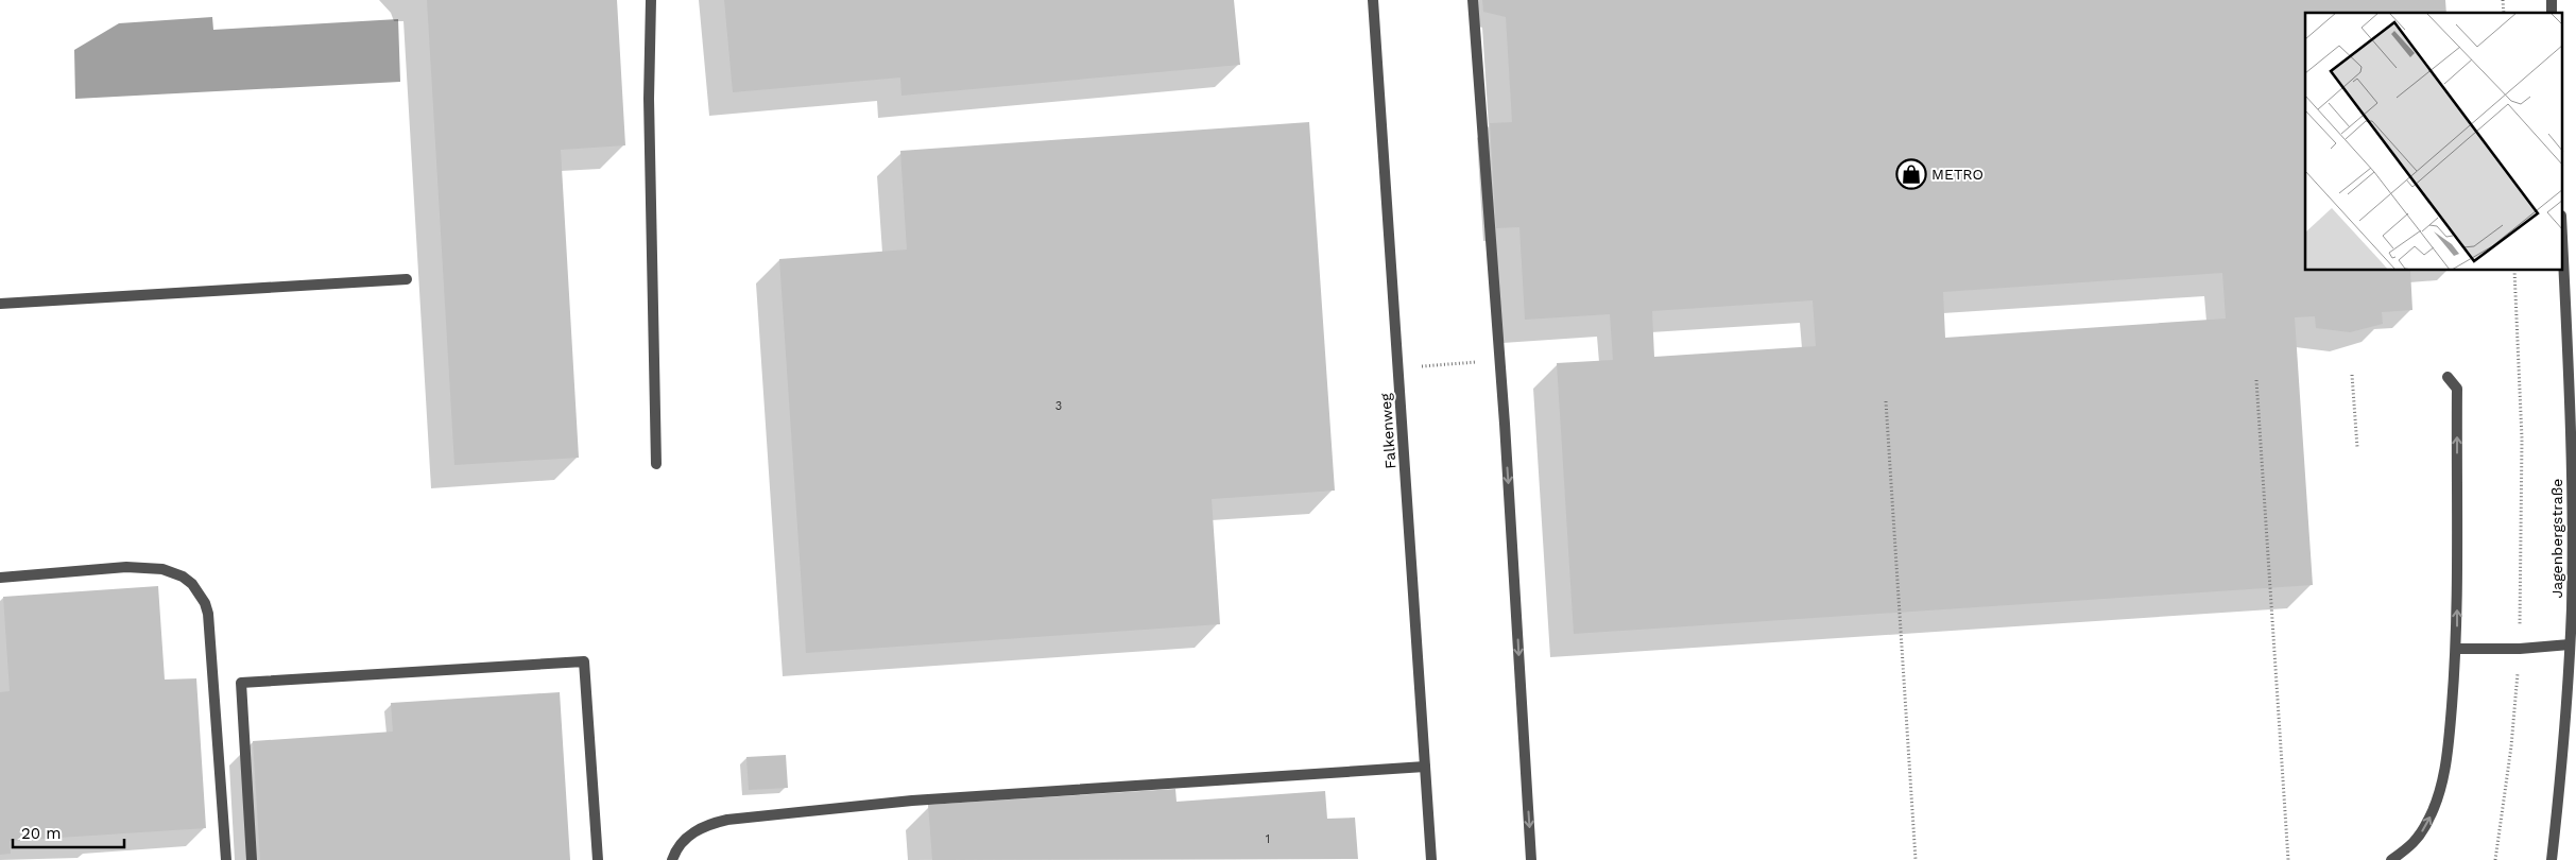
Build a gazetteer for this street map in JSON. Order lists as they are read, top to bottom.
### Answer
{
  "streets": {
    "street": ["Falkenweg", "Jagenbergstraße"]
  },
  "places": {
    "shop": ["METRO"]
  },
  "house_numbers": ["3", "1"],
  "scale_bar": "20 m"
}
